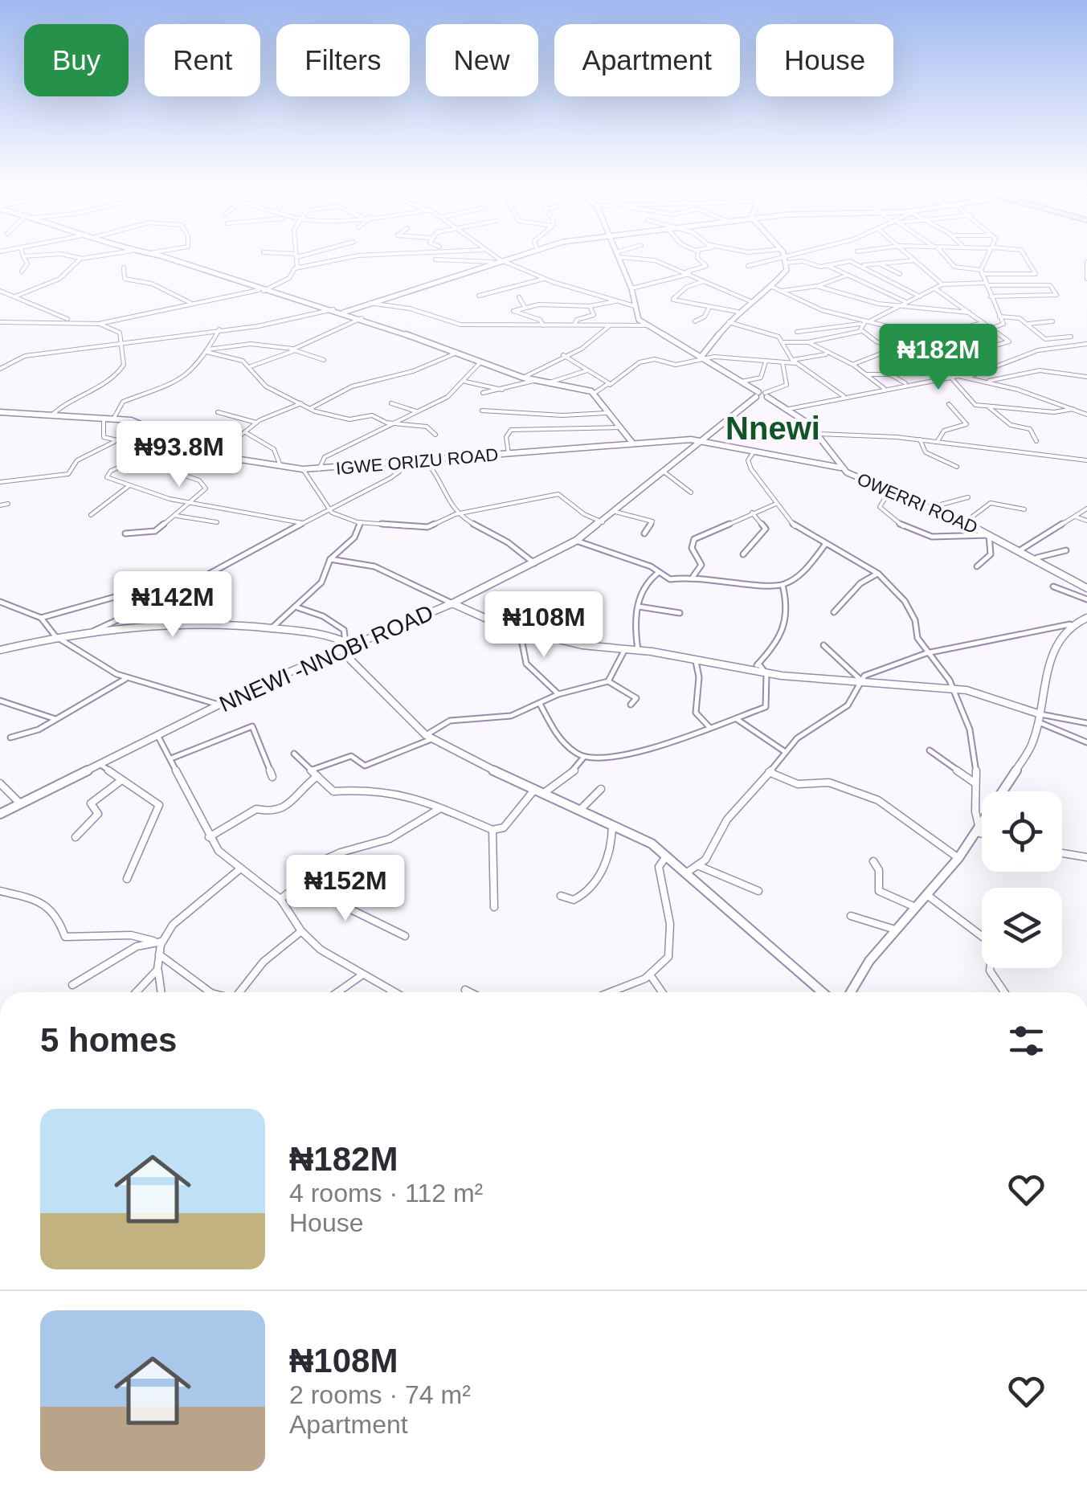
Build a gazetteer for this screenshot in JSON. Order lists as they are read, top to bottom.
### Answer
{
  "streets": {
    "street": ["IGWE ORIZU ROAD", "OWERRI ROAD", "NNEWI -NNOBI ROAD"]
  },
  "crossings": [
    ["IGWE ORIZU ROAD", "OWERRI ROAD"],
    ["IGWE ORIZU ROAD", "NNEWI -NNOBI ROAD"],
    ["OWERRI ROAD", "NNEWI -NNOBI ROAD"]
  ],
  "districts": ["Nnewi"],
  "page": {
    "chip": [
      "Buy",
      "Rent",
      "Filters",
      "New",
      "Apartment",
      "House"
    ],
    "price": [
      "₦182M",
      "₦93.8M",
      "₦142M",
      "₦108M",
      "₦152M"
    ],
    "heading": "5 homes",
    "list": [
      {
        "name": "₦182M",
        "note": "4 rooms · 112 m² · House"
      },
      {
        "name": "₦108M",
        "note": "2 rooms · 74 m² · Apartment"
      }
    ]
  }
}
